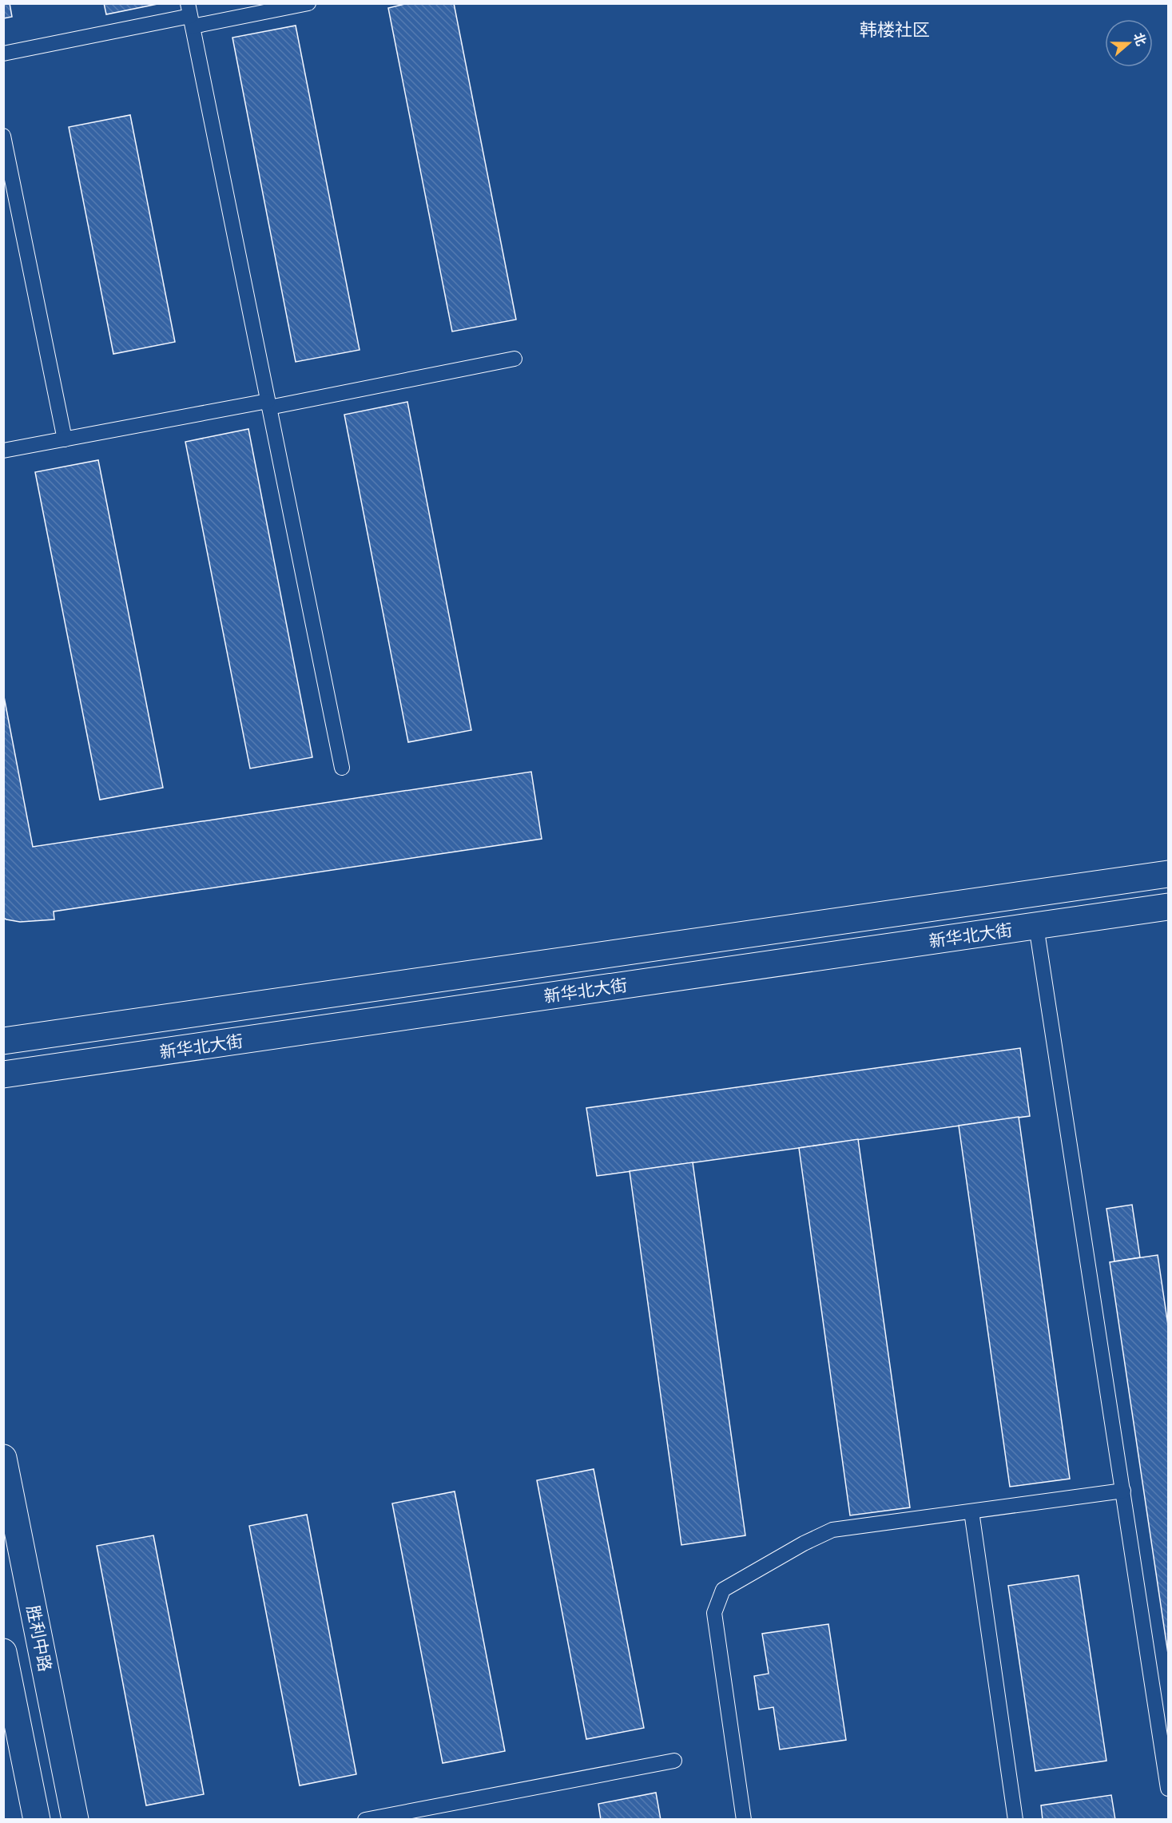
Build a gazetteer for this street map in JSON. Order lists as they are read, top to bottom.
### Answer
{
  "streets": {
    "main road": ["新华北大街", "胜利中路"]
  },
  "districts": ["韩楼社区"],
  "north": "right"
}
